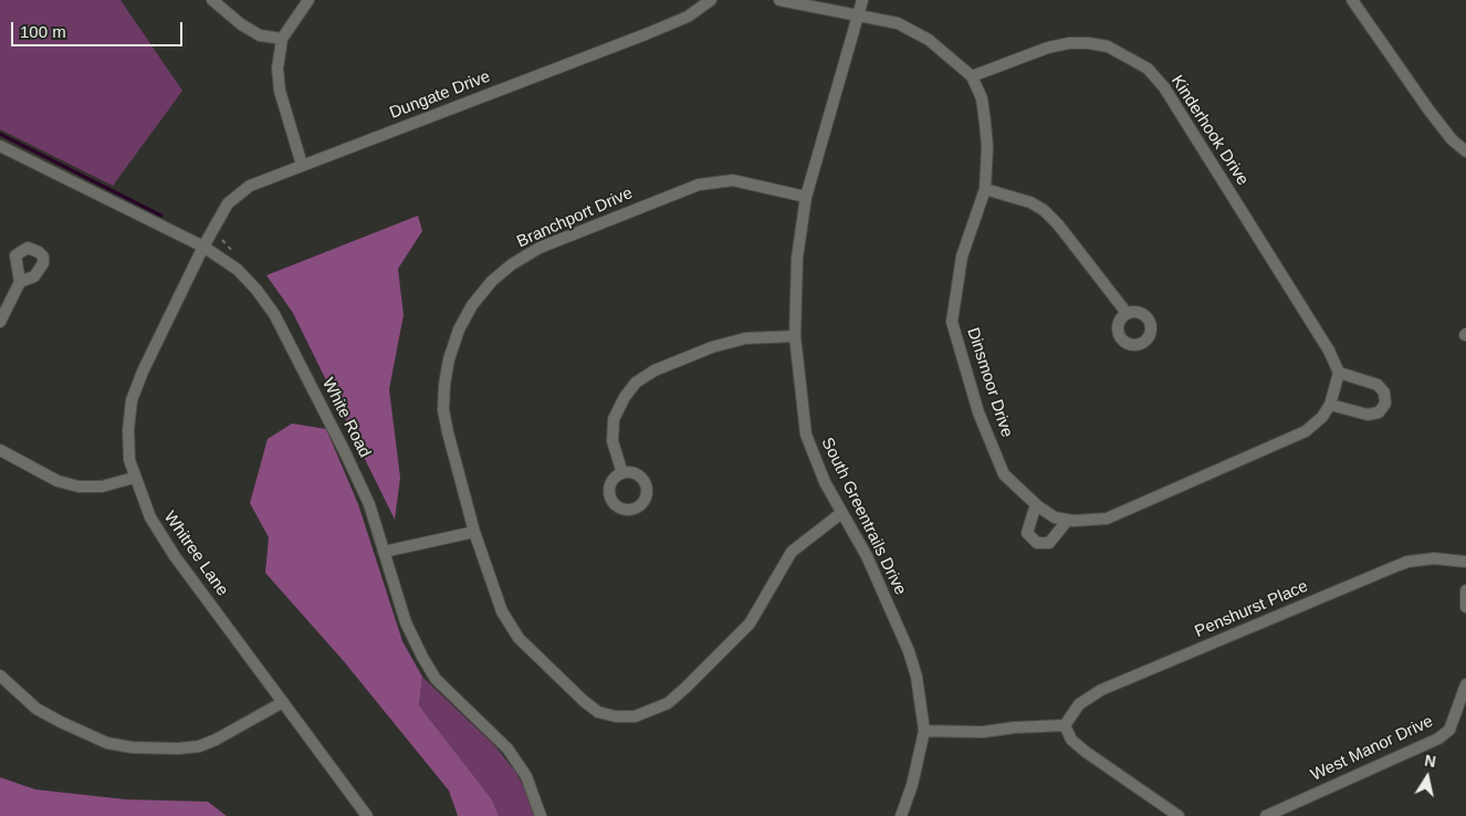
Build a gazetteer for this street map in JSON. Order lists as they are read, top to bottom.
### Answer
{
  "streets": {
    "street": [
      "Dungate Drive",
      "Kinderhook Drive",
      "Branchport Drive",
      "Dinsmoor Drive",
      "White Road",
      "South Greentrails Drive",
      "Whitree Lane",
      "Penshurst Place",
      "West Manor Drive"
    ]
  },
  "crossings": [
    ["Dungate Drive", "White Road"],
    ["Dungate Drive", "Whitree Lane"],
    ["Kinderhook Drive", "Dinsmoor Drive"],
    ["Branchport Drive", "South Greentrails Drive"],
    ["Dinsmoor Drive", "South Greentrails Drive"],
    ["White Road", "Whitree Lane"]
  ],
  "scale_bar": "100 m",
  "north": "top"
}
